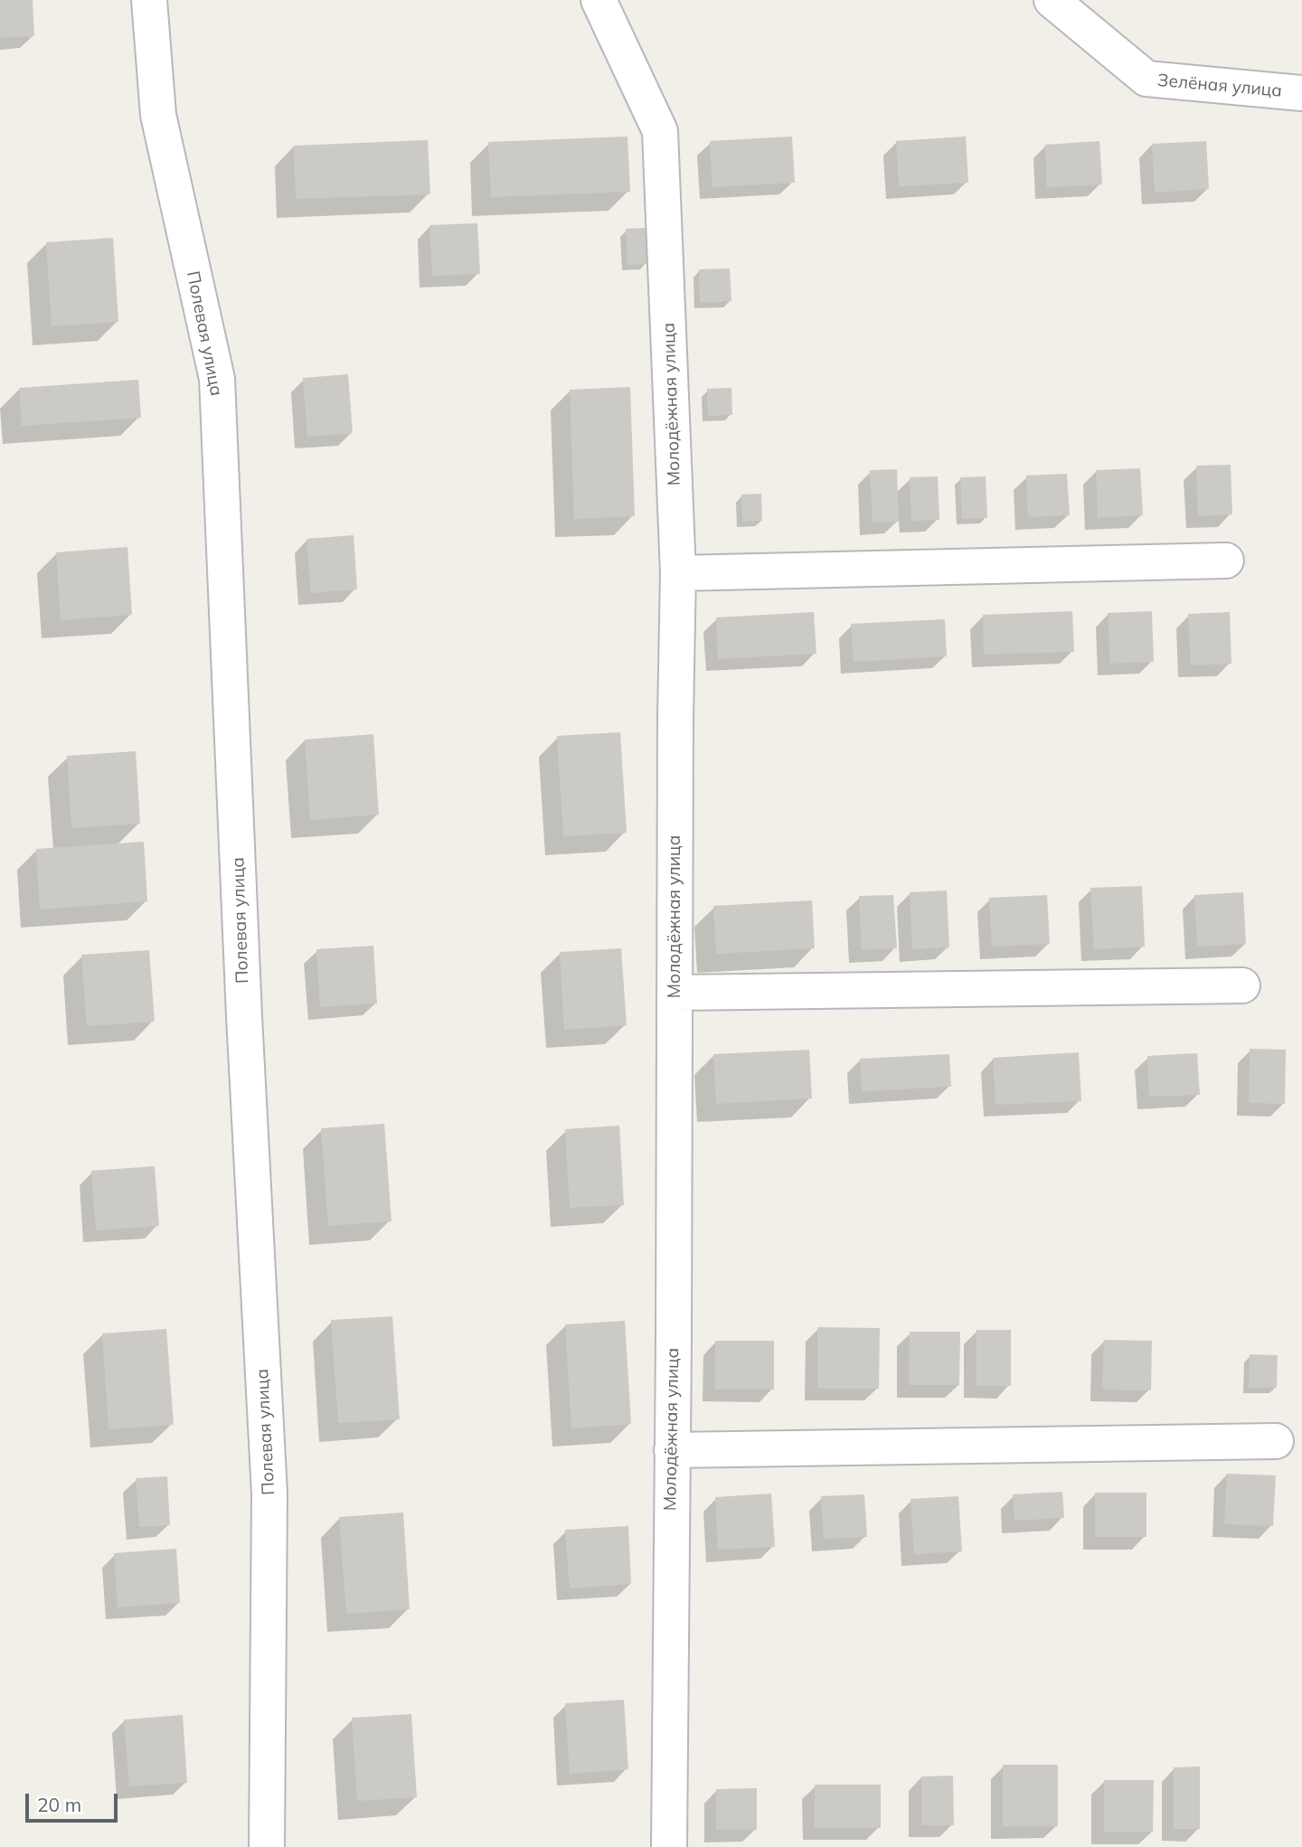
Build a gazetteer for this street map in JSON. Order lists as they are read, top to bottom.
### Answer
{
  "streets": {
    "street": ["Зелёная улица", "Полевая улица", "Молодёжная улица"]
  },
  "scale_bar": "20 m"
}
